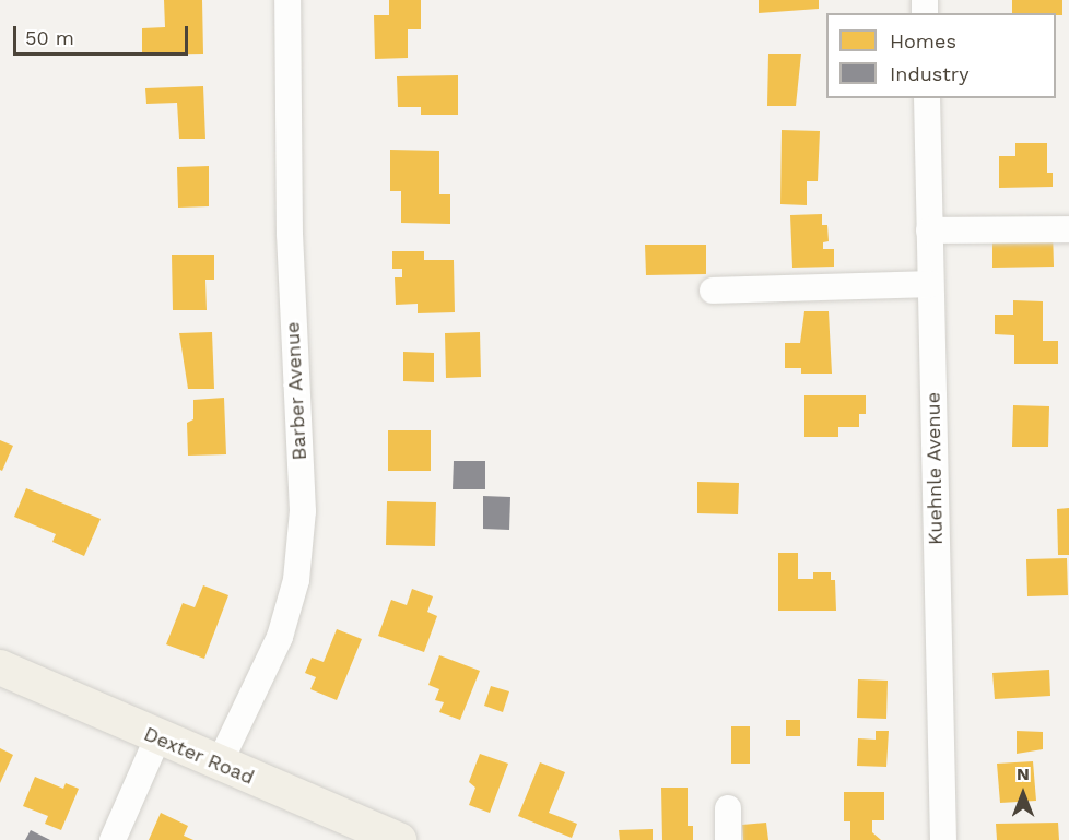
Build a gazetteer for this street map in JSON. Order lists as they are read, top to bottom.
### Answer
{
  "streets": {
    "main road": ["Dexter Road"],
    "street": ["Barber Avenue", "Kuehnle Avenue"]
  },
  "crossings": [
    ["Barber Avenue", "Dexter Road"]
  ],
  "legend": ["Homes", "Industry"],
  "scale_bar": "50 m",
  "north": "top"
}
